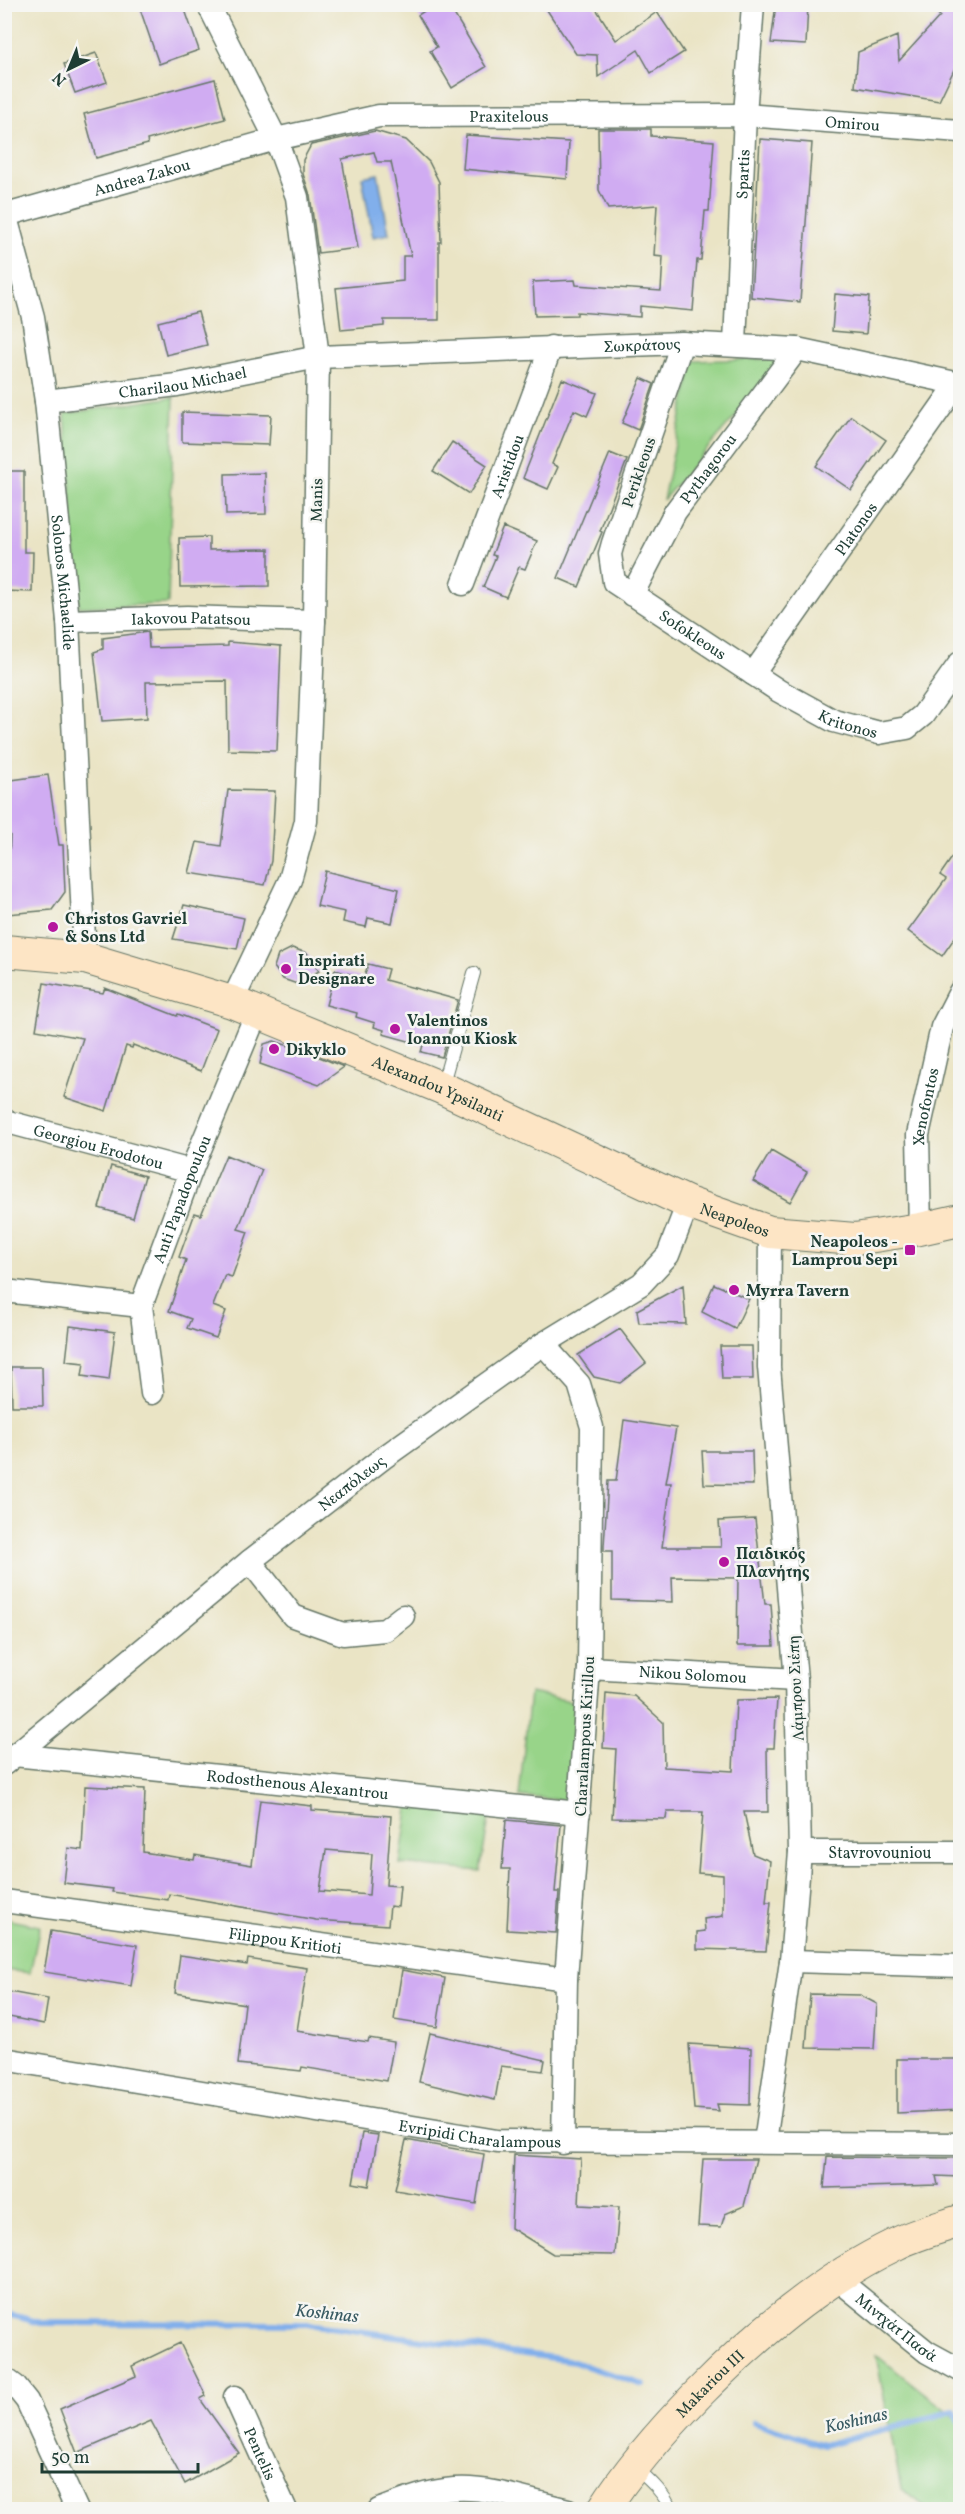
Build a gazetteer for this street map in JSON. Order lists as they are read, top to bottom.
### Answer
{
  "streets": {
    "main road": ["Alexandou Ypsilanti", "Neapoleos", "Makariou III"],
    "street": [
      "Praxitelous",
      "Omirou",
      "Spartis",
      "Andrea Zakou",
      "Σωκράτους",
      "Charilaou Michael",
      "Aristidou",
      "Pythagorou",
      "Perikleous",
      "Manis",
      "Platonos",
      "Solonos Michaelide",
      "Iakovou Patatsou",
      "Sofokleous",
      "Kritonos",
      "Xenofontos",
      "Georgiou Erodotou",
      "Anti Papadopoulou",
      "Νεαπόλεως",
      "Nikou Solomou",
      "Λάμπρου Σιέπη",
      "Charalampous Kirillou",
      "Rodosthenous Alexantrou",
      "Stavrovouniou",
      "Filippou Kritioti",
      "Evripidi Charalampous",
      "Μιντχάτ Πασά",
      "Pentelis"
    ]
  },
  "crossings": [
    ["Praxitelous", "Omirou"],
    ["Praxitelous", "Spartis"],
    ["Praxitelous", "Andrea Zakou"],
    ["Praxitelous", "Manis"],
    ["Omirou", "Spartis"],
    ["Spartis", "Σωκράτους"],
    ["Andrea Zakou", "Manis"],
    ["Andrea Zakou", "Solonos Michaelide"],
    ["Σωκράτους", "Charilaou Michael"],
    ["Σωκράτους", "Aristidou"],
    ["Σωκράτους", "Pythagorou"],
    ["Σωκράτους", "Perikleous"],
    ["Σωκράτους", "Manis"],
    ["Σωκράτους", "Platonos"],
    ["Charilaou Michael", "Manis"],
    ["Charilaou Michael", "Solonos Michaelide"],
    ["Pythagorou", "Perikleous"],
    ["Pythagorou", "Sofokleous"],
    ["Perikleous", "Sofokleous"],
    ["Manis", "Iakovou Patatsou"],
    ["Manis", "Alexandou Ypsilanti"],
    ["Manis", "Anti Papadopoulou"],
    ["Platonos", "Sofokleous"],
    ["Platonos", "Kritonos"],
    ["Solonos Michaelide", "Iakovou Patatsou"],
    ["Solonos Michaelide", "Alexandou Ypsilanti"],
    ["Sofokleous", "Kritonos"],
    ["Alexandou Ypsilanti", "Anti Papadopoulou"],
    ["Alexandou Ypsilanti", "Neapoleos"],
    ["Alexandou Ypsilanti", "Νεαπόλεως"],
    ["Xenofontos", "Neapoleos"],
    ["Georgiou Erodotou", "Anti Papadopoulou"],
    ["Neapoleos", "Νεαπόλεως"],
    ["Neapoleos", "Λάμπρου Σιέπη"],
    ["Νεαπόλεως", "Charalampous Kirillou"],
    ["Νεαπόλεως", "Rodosthenous Alexantrou"],
    ["Nikou Solomou", "Λάμπρου Σιέπη"],
    ["Nikou Solomou", "Charalampous Kirillou"],
    ["Λάμπρου Σιέπη", "Stavrovouniou"],
    ["Λάμπρου Σιέπη", "Evripidi Charalampous"],
    ["Charalampous Kirillou", "Rodosthenous Alexantrou"],
    ["Charalampous Kirillou", "Filippou Kritioti"],
    ["Charalampous Kirillou", "Evripidi Charalampous"],
    ["Μιντχάτ Πασά", "Makariou III"]
  ],
  "water": ["Koshinas"],
  "places": {
    "other": [
      "Christos Gavriel & Sons Ltd",
      "Inspirati Designare",
      "Valentinos Ioannou Kiosk",
      "Dikyklo",
      "Myrra Tavern",
      "Παιδικός Πλανήτης"
    ],
    "transit": ["Neapoleos - Lamprou Sepi"]
  },
  "scale_bar": "50 m",
  "north": "bottom left"
}
